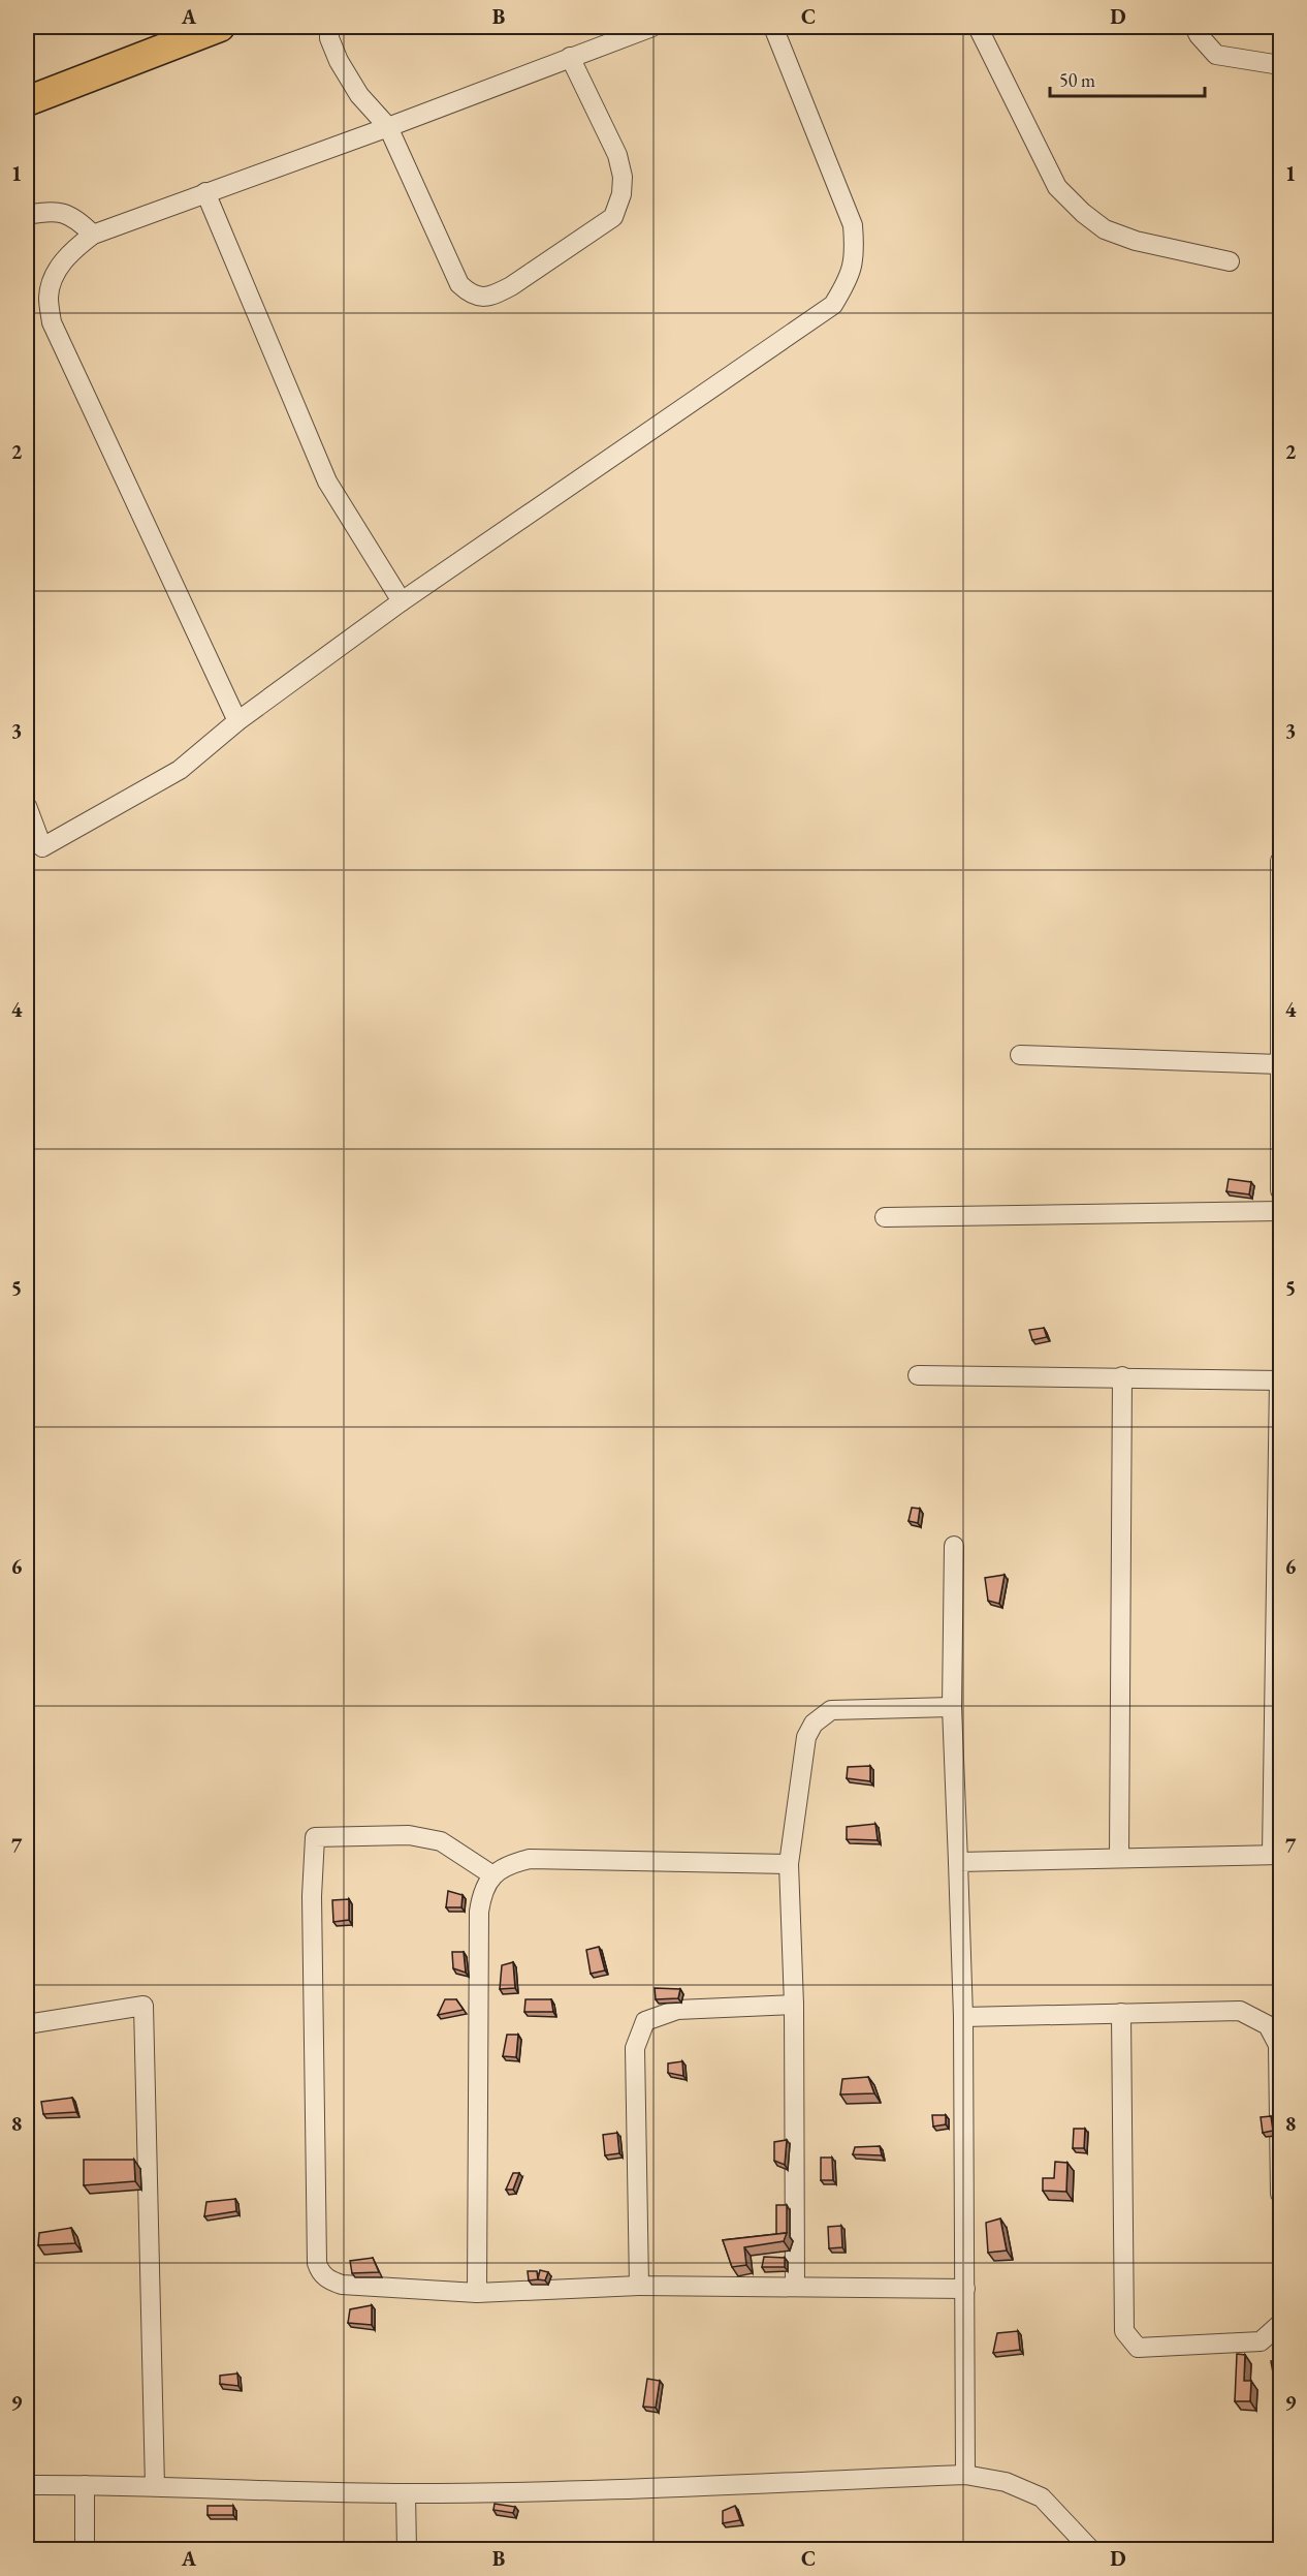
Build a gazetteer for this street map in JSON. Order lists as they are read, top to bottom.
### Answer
{
  "scale_bar": "50 m",
  "grid": {
    "columns": [
      "A",
      "B",
      "C",
      "D"
    ],
    "rows": [
      "1",
      "2",
      "3",
      "4",
      "5",
      "6",
      "7",
      "8",
      "9"
    ]
  }
}
